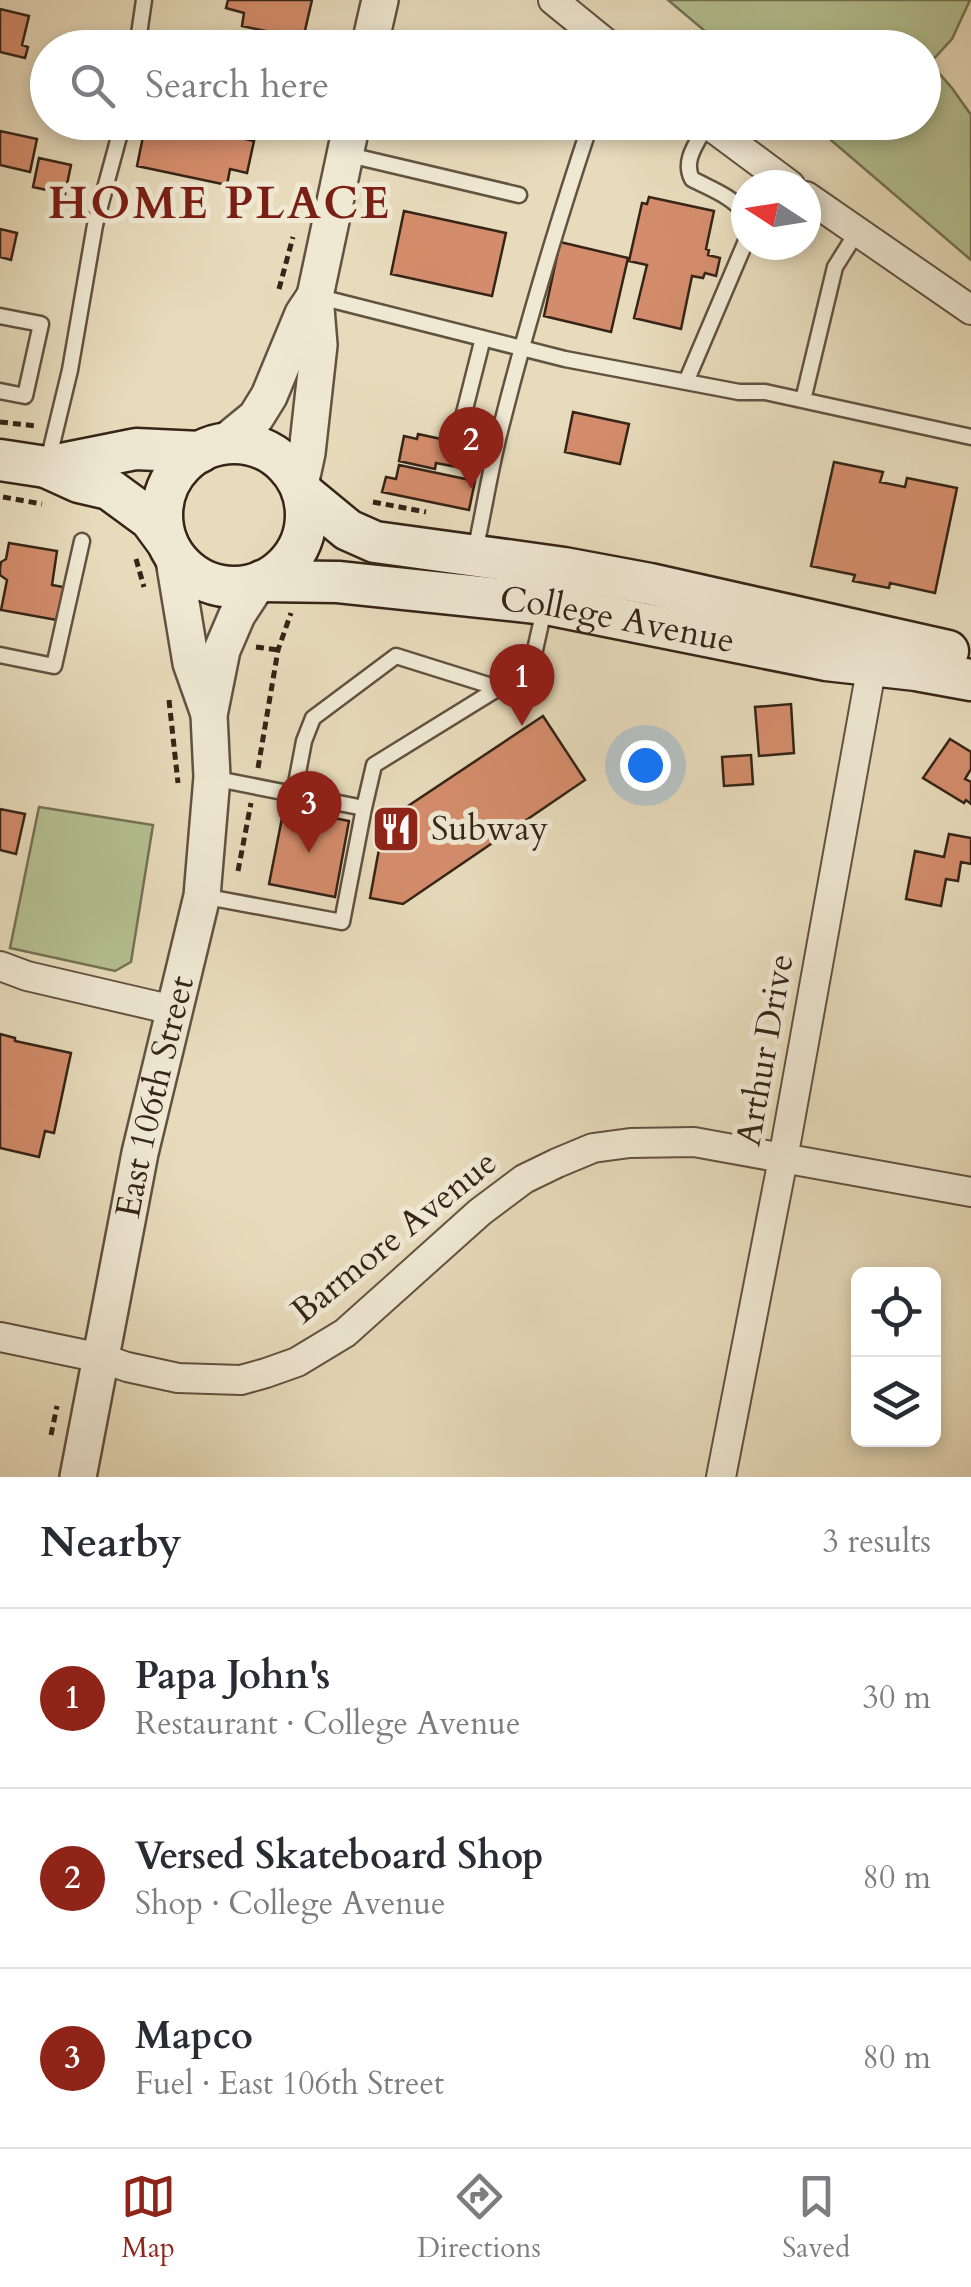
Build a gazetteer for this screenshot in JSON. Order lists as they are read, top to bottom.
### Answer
{
  "streets": {
    "main road": ["College Avenue"],
    "street": ["Arthur Drive", "East 106th Street", "Barmore Avenue"]
  },
  "crossings": [
    ["College Avenue", "Arthur Drive"],
    ["College Avenue", "East 106th Street"],
    ["Arthur Drive", "Barmore Avenue"],
    ["East 106th Street", "Barmore Avenue"]
  ],
  "districts": ["HOME PLACE"],
  "places": {
    "restaurant": ["Subway"]
  },
  "north": "left",
  "page": {
    "search": "Search here",
    "pins": ["2", "1", "3"],
    "heading": ["Nearby", "3 results"],
    "list": [
      {
        "mark": "1",
        "name": "Papa John's",
        "note": "Restaurant · College Avenue",
        "value": "30 m"
      },
      {
        "mark": "2",
        "name": "Versed Skateboard Shop",
        "note": "Shop · College Avenue",
        "value": "80 m"
      },
      {
        "mark": "3",
        "name": "Mapco",
        "note": "Fuel · East 106th Street",
        "value": "80 m"
      }
    ],
    "nav": ["Map", "Directions", "Saved"]
  }
}
